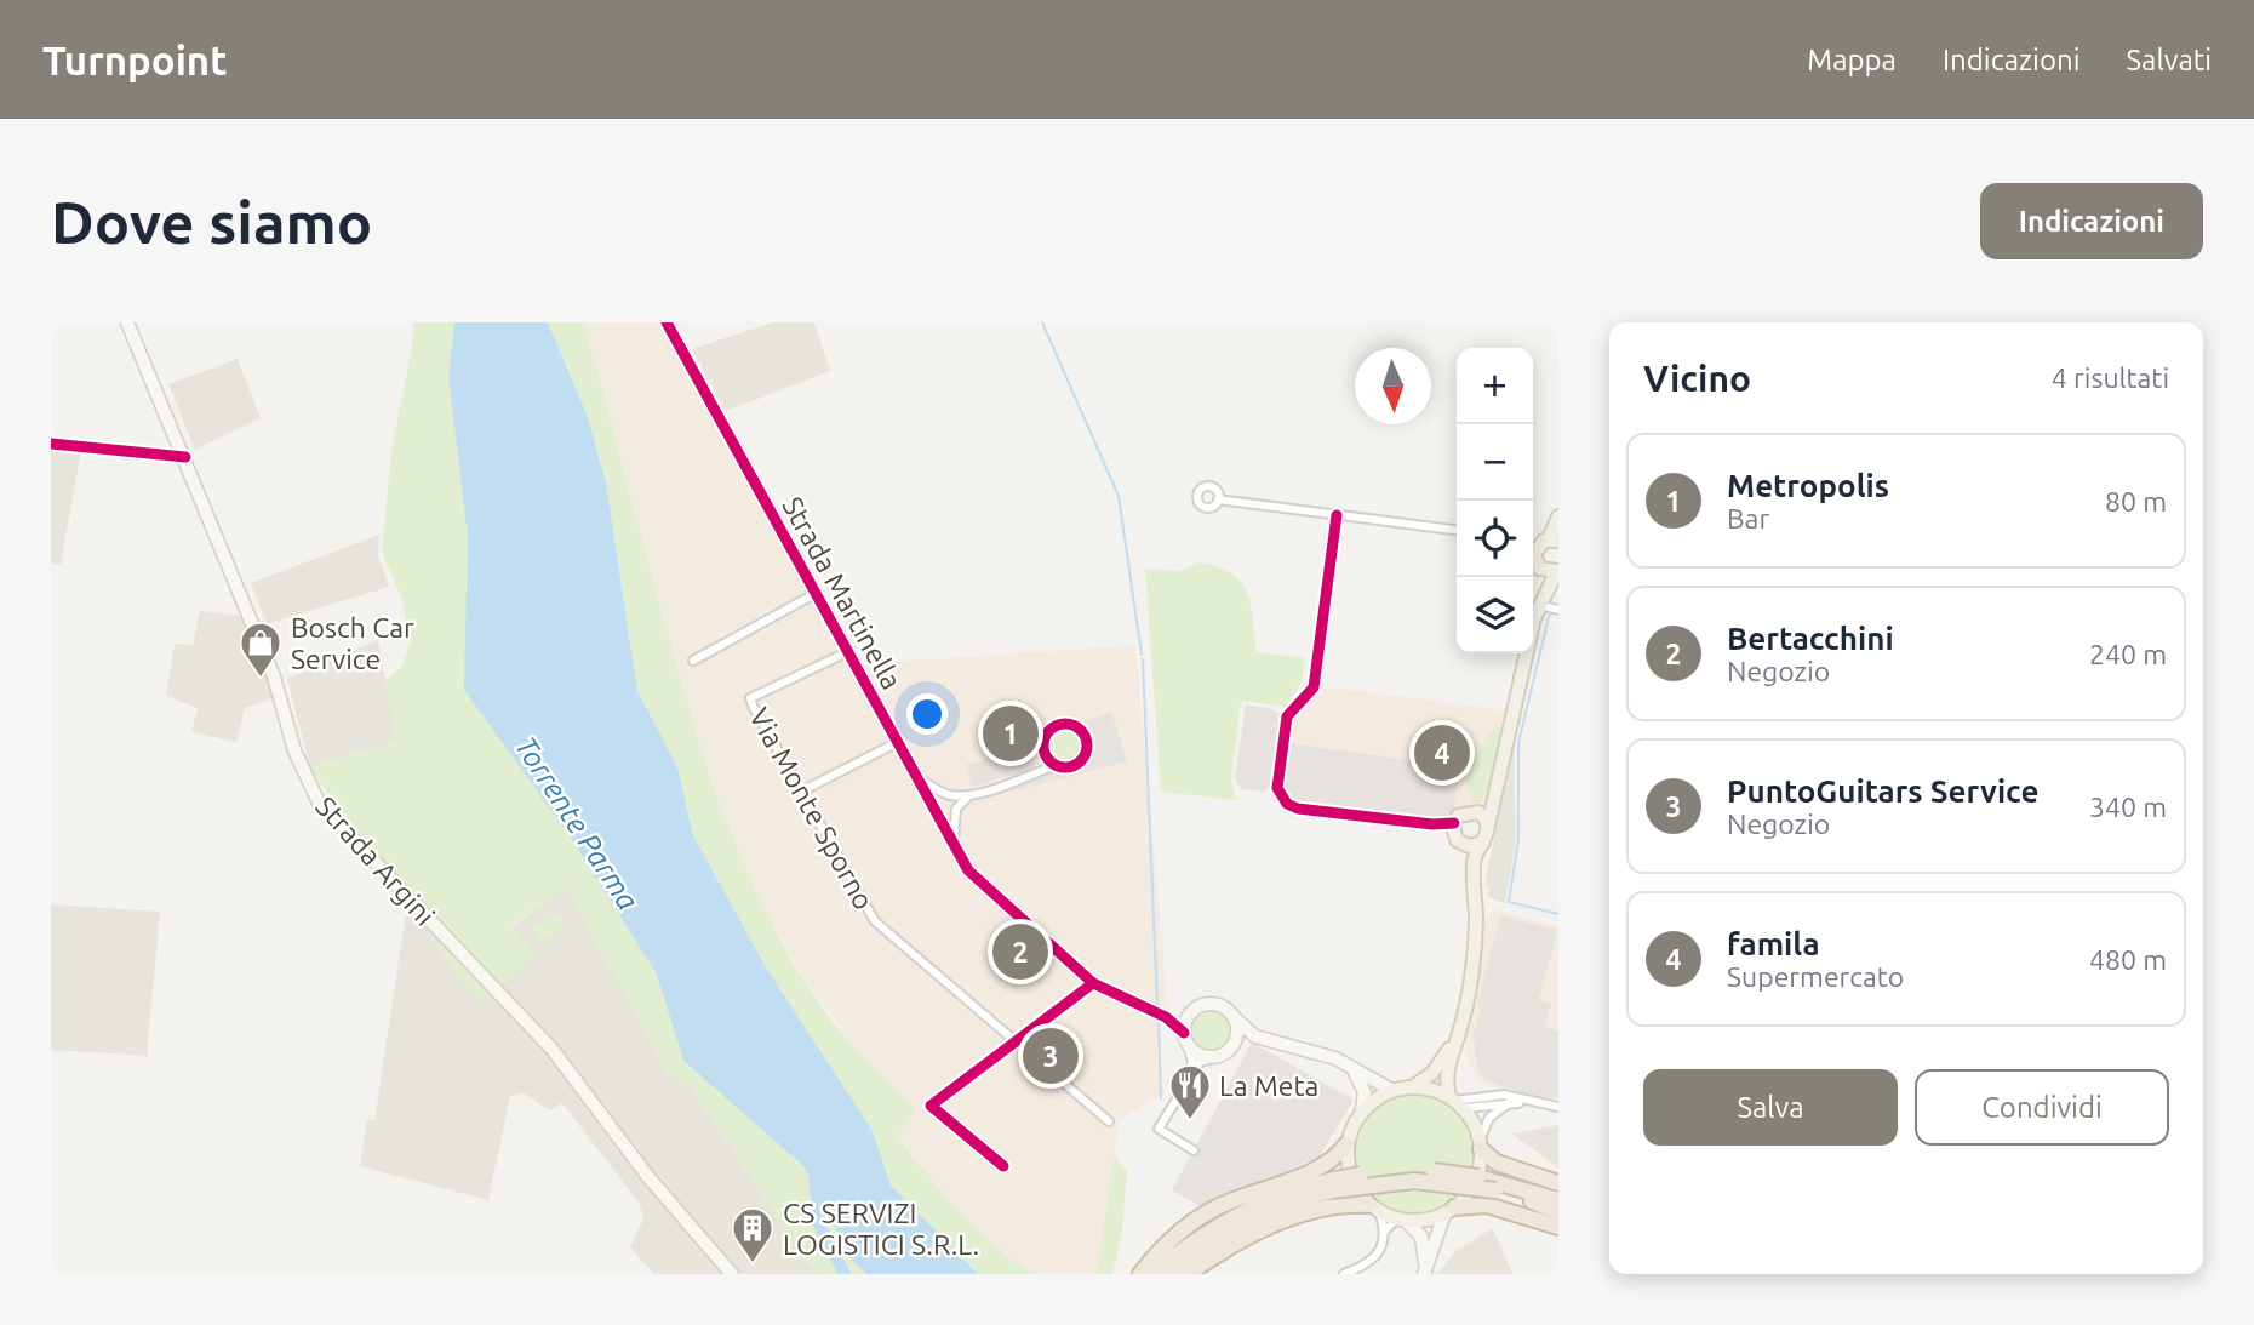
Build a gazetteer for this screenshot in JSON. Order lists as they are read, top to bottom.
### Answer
{
  "streets": {
    "street": ["Strada Martinella", "Via Monte Sporno", "Strada Argini"]
  },
  "crossings": [
    ["Strada Martinella", "Via Monte Sporno"]
  ],
  "water": ["Torrente Parma"],
  "places": {
    "shop": ["Bosch Car Service"],
    "restaurant": ["La Meta"],
    "building": ["CS SERVIZI LOGISTICI S.R.L."]
  },
  "north": "bottom",
  "page": {
    "header": "Turnpoint",
    "nav": ["Mappa", "Indicazioni", "Salvati"],
    "buttons": [
      "Indicazioni",
      ["Salva", "Condividi"]
    ],
    "title": "Dove siamo",
    "heading": ["Vicino", "4 risultati"],
    "map_buttons": ["+", "−"],
    "list": [
      {
        "mark": "1",
        "name": "Metropolis",
        "note": "Bar",
        "value": "80 m"
      },
      {
        "mark": "2",
        "name": "Bertacchini",
        "note": "Negozio",
        "value": "240 m"
      },
      {
        "mark": "3",
        "name": "PuntoGuitars Service",
        "note": "Negozio",
        "value": "340 m"
      },
      {
        "mark": "4",
        "name": "famila",
        "note": "Supermercato",
        "value": "480 m"
      }
    ],
    "pins": [
      "1",
      "4",
      "2",
      "3"
    ]
  }
}
